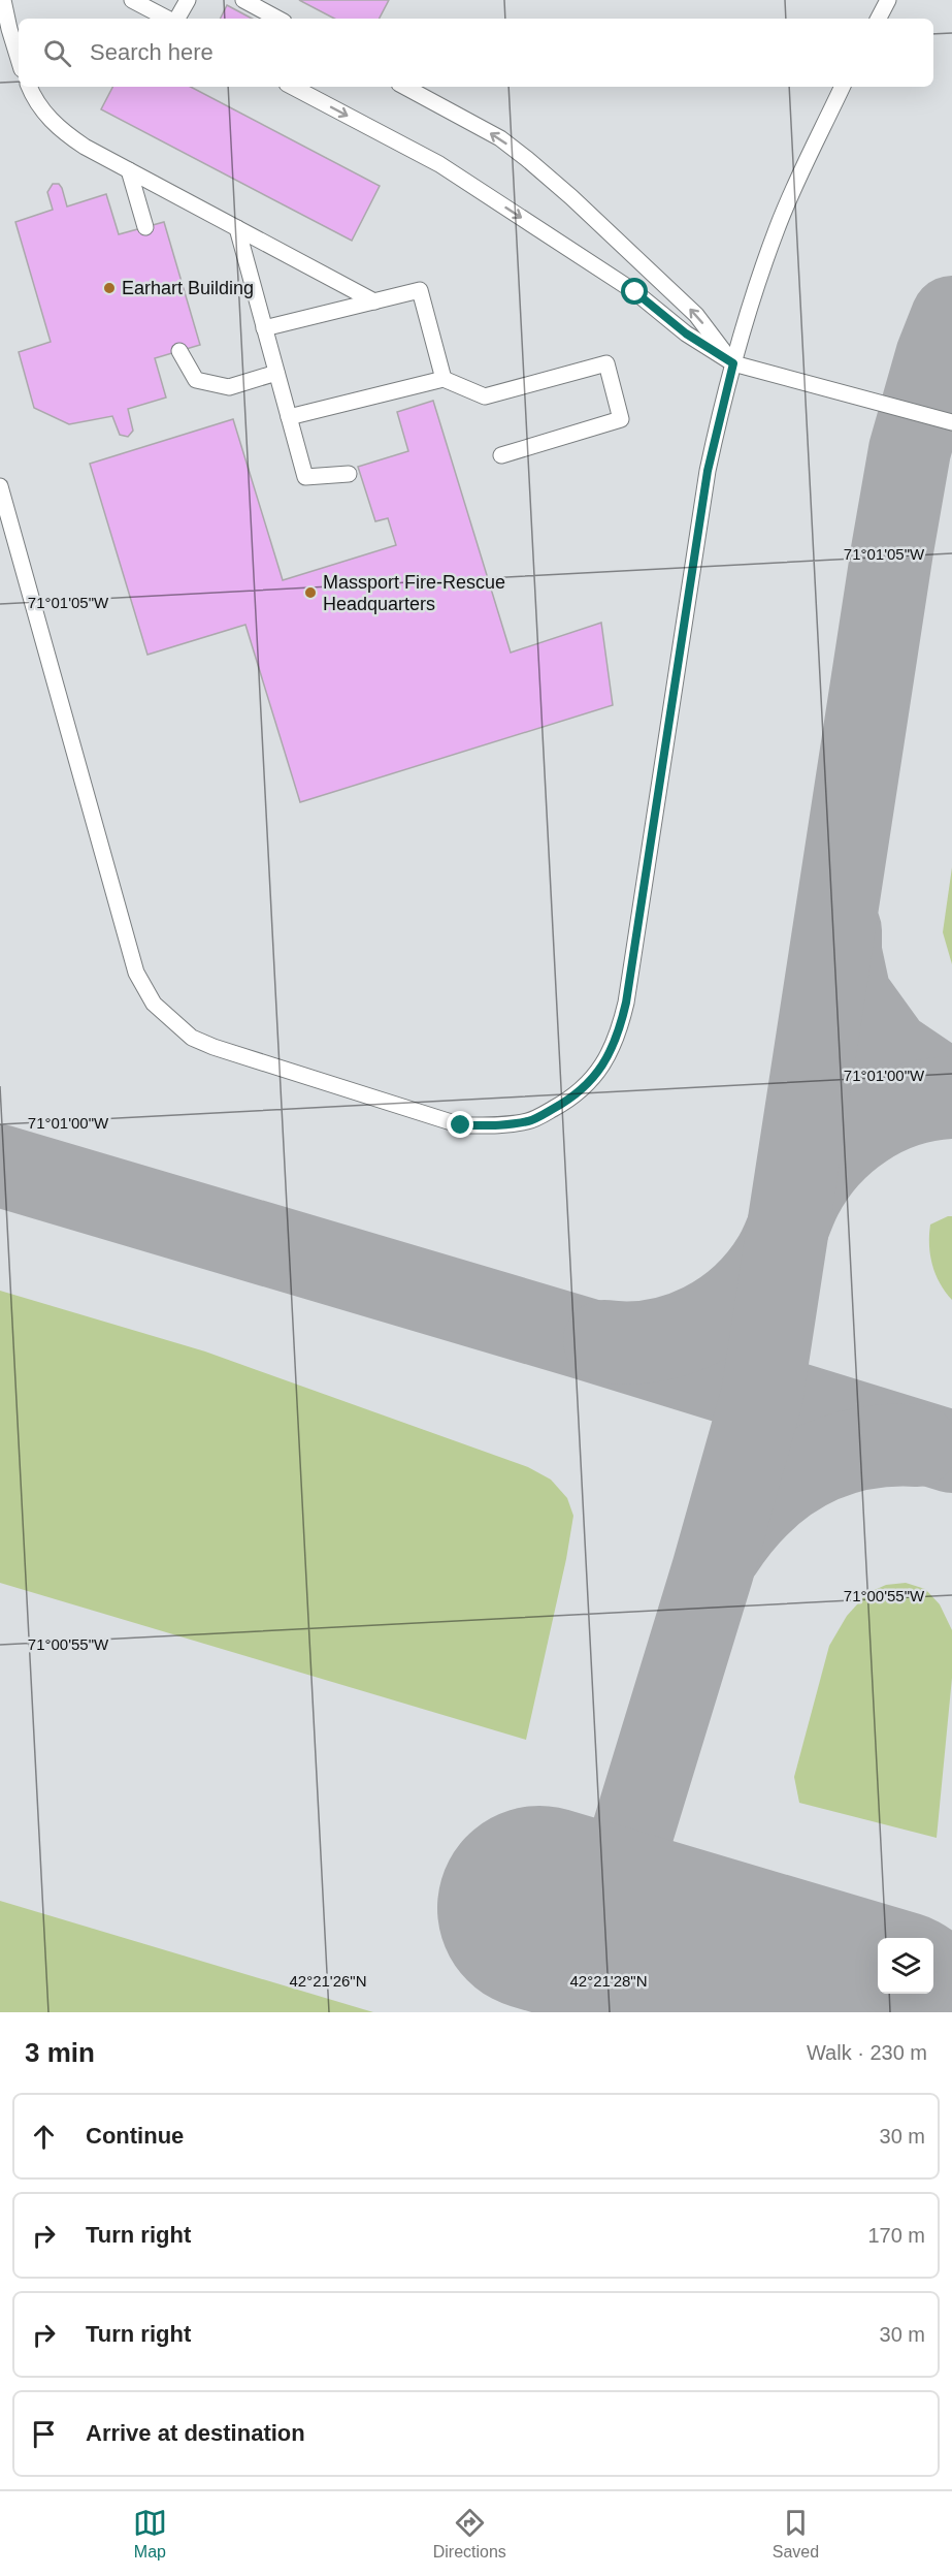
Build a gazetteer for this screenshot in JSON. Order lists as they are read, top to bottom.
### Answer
{
  "places": ["Earhart Building", "Massport Fire-Rescue Headquarters"],
  "page": {
    "search": "Search here",
    "heading": ["3 min", "Walk · 230 m"],
    "list": [
      ["Continue", "30 m"],
      ["Turn right", "170 m"],
      ["Turn right", "30 m"],
      "Arrive at destination"
    ],
    "nav": ["Map", "Directions", "Saved"]
  },
  "coordinates": [
    "71°01'05\"W",
    "71°01'00\"W",
    "71°00'55\"W",
    "42°21'26\"N",
    "42°21'28\"N"
  ]
}
